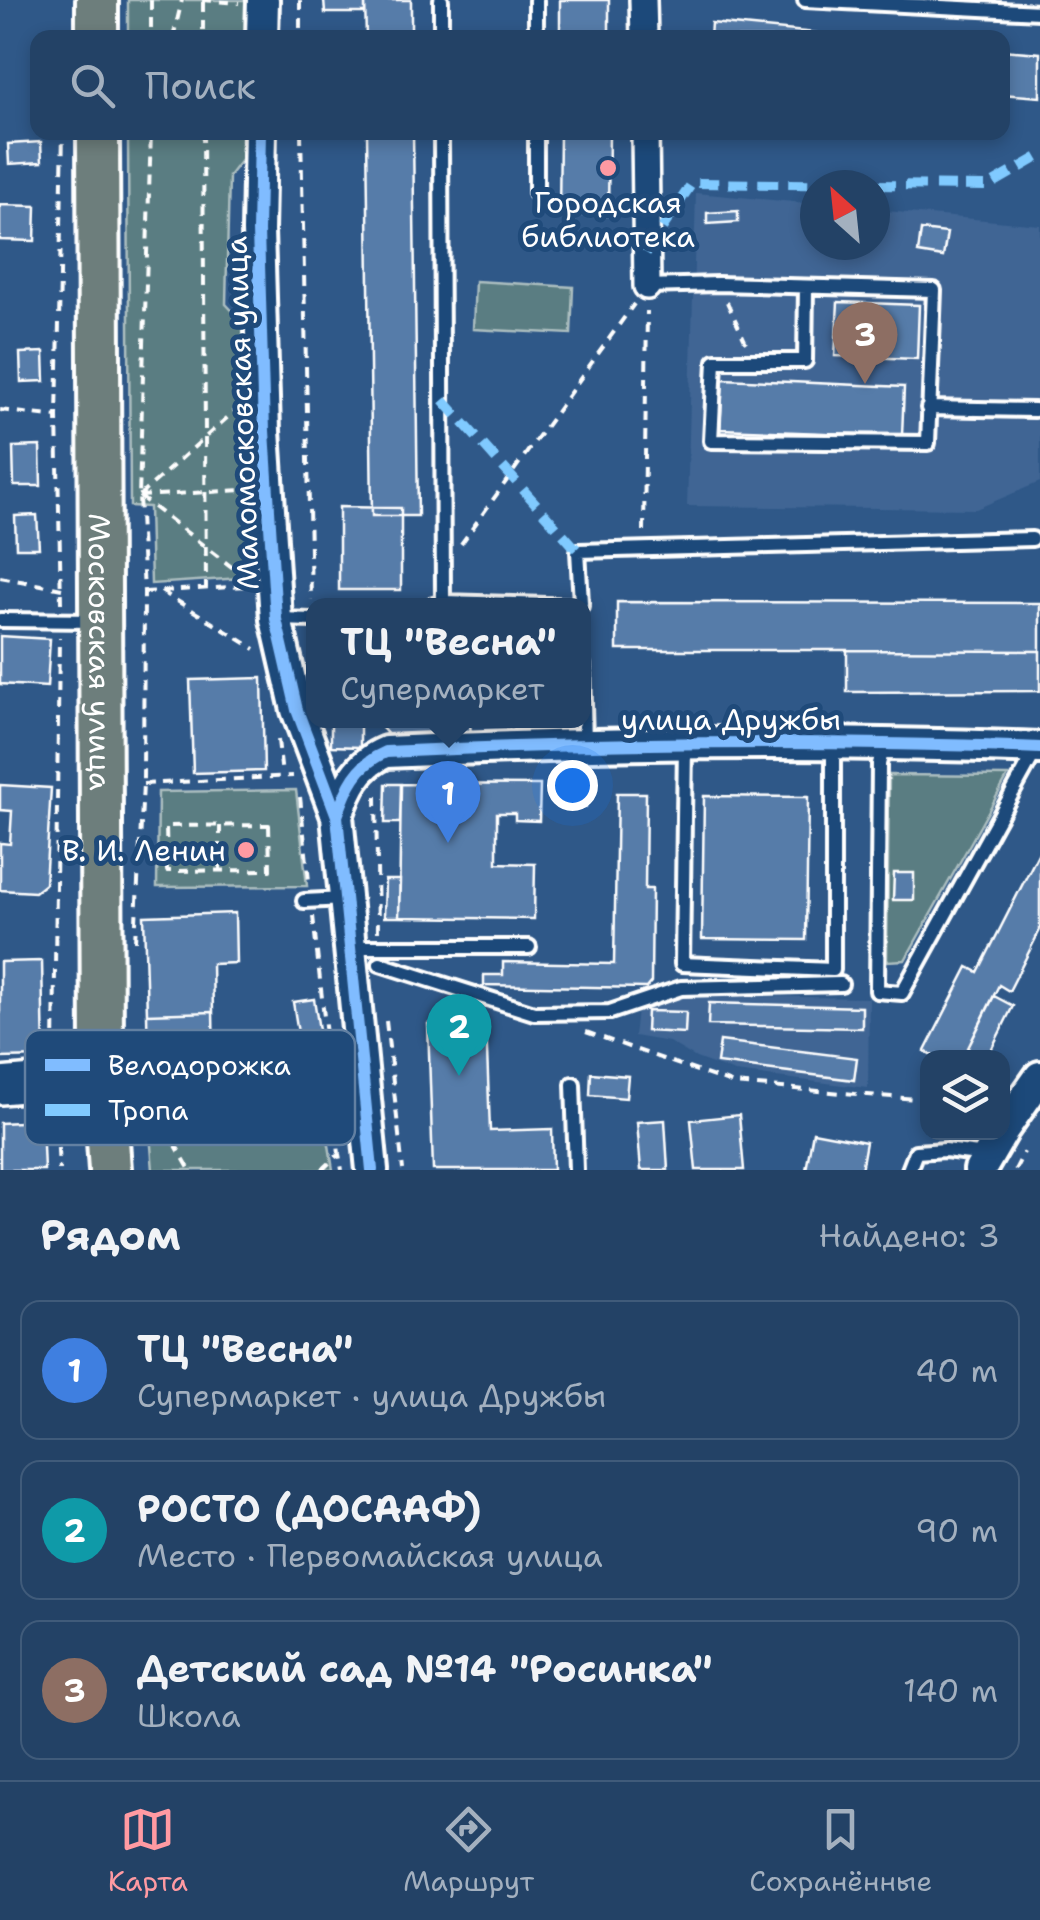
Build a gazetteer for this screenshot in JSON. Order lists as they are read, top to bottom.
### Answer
{
  "streets": {
    "main road": ["Московская улица"],
    "street": ["Маломосковская улица", "улица Дружбы"]
  },
  "crossings": [
    ["Маломосковская улица", "улица Дружбы"]
  ],
  "places": ["Городская библиотека", "В. И. Ленин"],
  "legend": ["Велодорожка", "Тропа"],
  "north": "top left",
  "page": {
    "search": "Поиск",
    "pins": ["3", "1", "2"],
    "popup": ["ТЦ \"Весна\"", "Супермаркет"],
    "heading": ["Рядом", "Найдено: 3"],
    "list": [
      {
        "mark": "1",
        "name": "ТЦ \"Весна\"",
        "note": "Супермаркет · улица Дружбы",
        "value": "40 m"
      },
      {
        "mark": "2",
        "name": "РОСТО (ДОСААФ)",
        "note": "Место · Первомайская улица",
        "value": "90 m"
      },
      {
        "mark": "3",
        "name": "Детский сад №14 \"Росинка\"",
        "note": "Школа",
        "value": "140 m"
      }
    ],
    "nav": ["Карта", "Маршрут", "Сохранённые"]
  }
}
